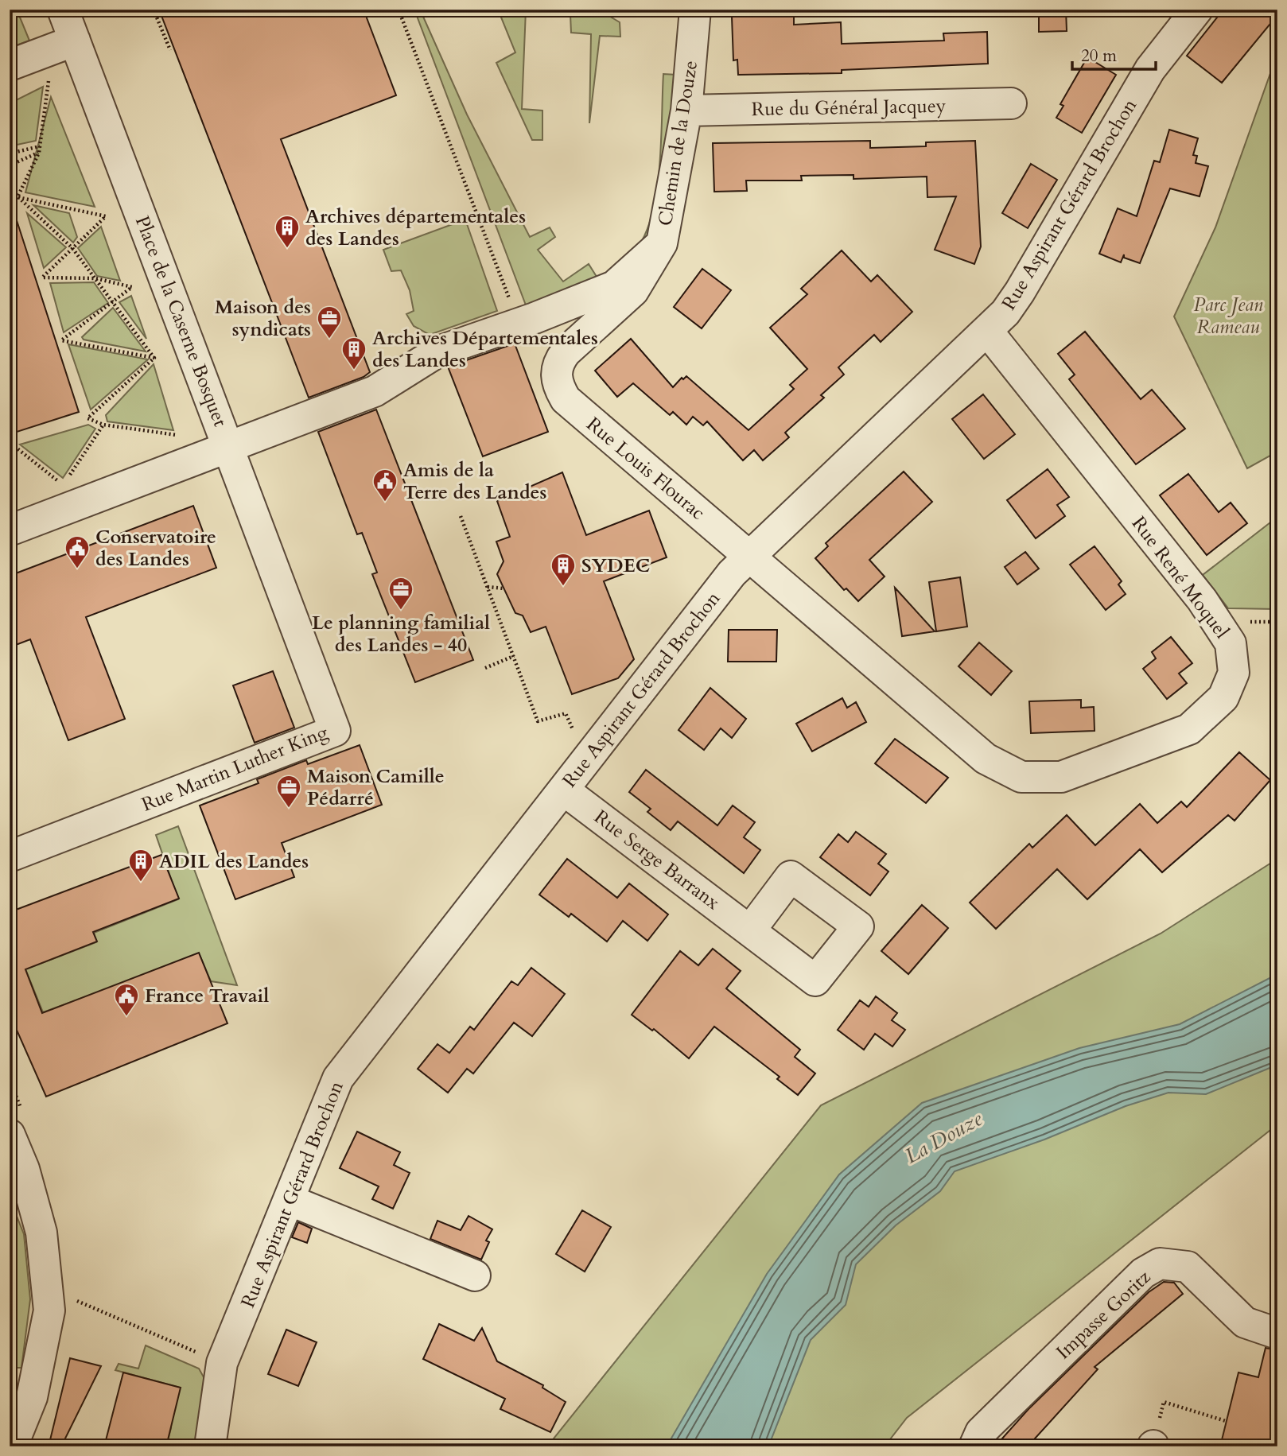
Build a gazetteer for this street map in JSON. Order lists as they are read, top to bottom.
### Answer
{
  "streets": {
    "street": [
      "Rue du Général Jacquey",
      "Chemin de la Douze",
      "Rue Aspirant Gérard Brochon",
      "Place de la Caserne Bosquet",
      "Rue Louis Flourac",
      "Rue René Moquel",
      "Rue Martin Luther King",
      "Rue Serge Barranx",
      "Impasse Goritz"
    ]
  },
  "crossings": [
    ["Rue du Général Jacquey", "Chemin de la Douze"],
    ["Chemin de la Douze", "Place de la Caserne Bosquet"],
    ["Chemin de la Douze", "Rue Louis Flourac"],
    ["Chemin de la Douze", "Rue Martin Luther King"],
    ["Rue Aspirant Gérard Brochon", "Rue Louis Flourac"],
    ["Rue Aspirant Gérard Brochon", "Rue René Moquel"],
    ["Rue Aspirant Gérard Brochon", "Rue Serge Barranx"],
    ["Place de la Caserne Bosquet", "Rue Martin Luther King"],
    ["Rue Louis Flourac", "Rue René Moquel"]
  ],
  "water": ["La Douze"],
  "parks": ["Parc Jean Rameau"],
  "places": {
    "building": [
      "Archives départementales des Landes",
      "Archives Départementales des Landes",
      "SYDEC",
      "ADIL des Landes"
    ],
    "office": ["Maison des syndicats", "Le planning familial des Landes - 40", "Maison Camille Pédarré"],
    "public building": ["Amis de la Terre des Landes", "Conservatoire des Landes", "France Travail"]
  },
  "scale_bar": "20 m"
}
